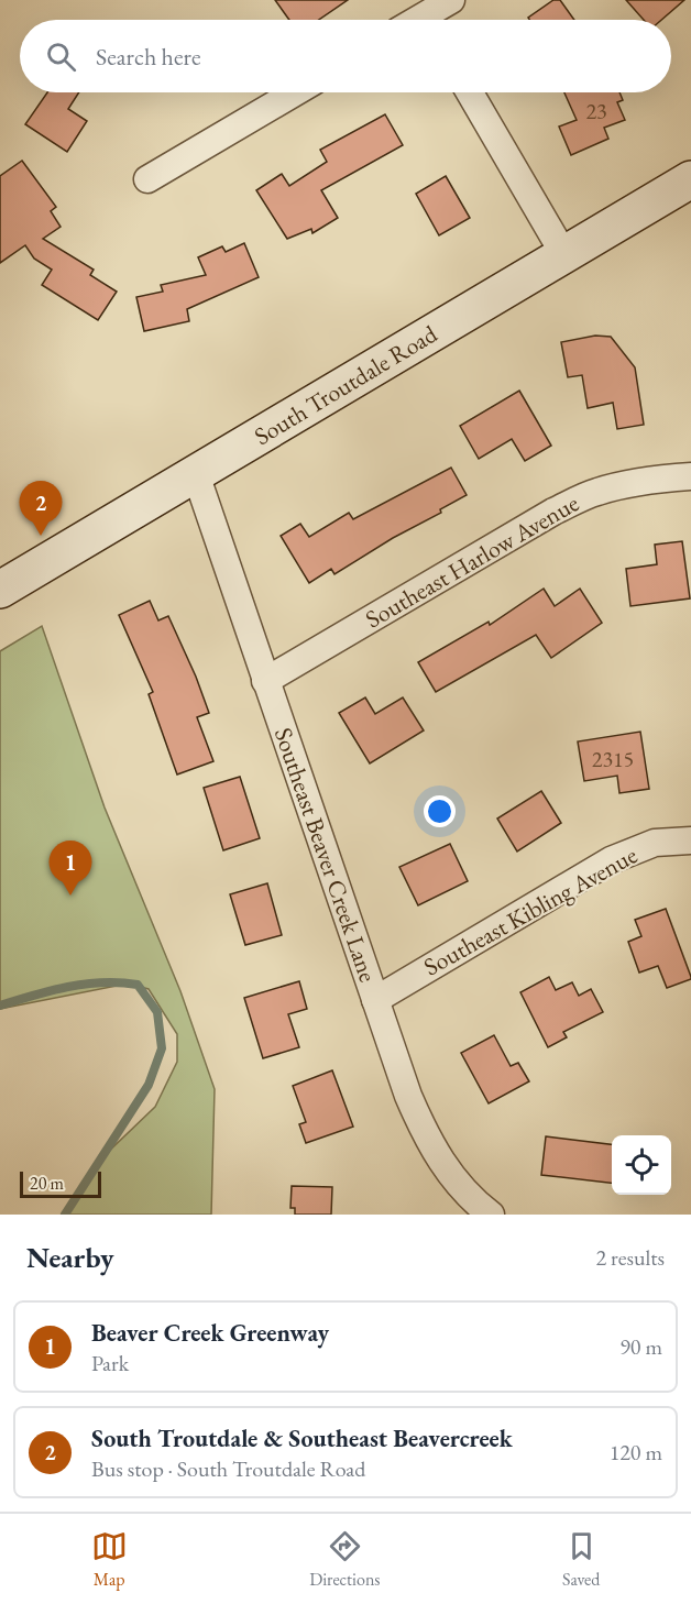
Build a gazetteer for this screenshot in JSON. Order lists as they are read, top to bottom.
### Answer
{
  "streets": {
    "main road": ["South Troutdale Road"],
    "street": ["Southeast Harlow Avenue", "Southeast Beaver Creek Lane", "Southeast Kibling Avenue"]
  },
  "crossings": [
    ["South Troutdale Road", "Southeast Beaver Creek Lane"],
    ["Southeast Harlow Avenue", "Southeast Beaver Creek Lane"],
    ["Southeast Beaver Creek Lane", "Southeast Kibling Avenue"]
  ],
  "house_numbers": ["23", "2315"],
  "scale_bar": "20 m",
  "page": {
    "search": "Search here",
    "pins": ["2", "1"],
    "scale": "20 m",
    "heading": ["Nearby", "2 results"],
    "list": [
      {
        "mark": "1",
        "name": "Beaver Creek Greenway",
        "note": "Park",
        "value": "90 m"
      },
      {
        "mark": "2",
        "name": "South Troutdale & Southeast Beavercreek",
        "note": "Bus stop · South Troutdale Road",
        "value": "120 m"
      }
    ],
    "nav": ["Map", "Directions", "Saved"]
  }
}
